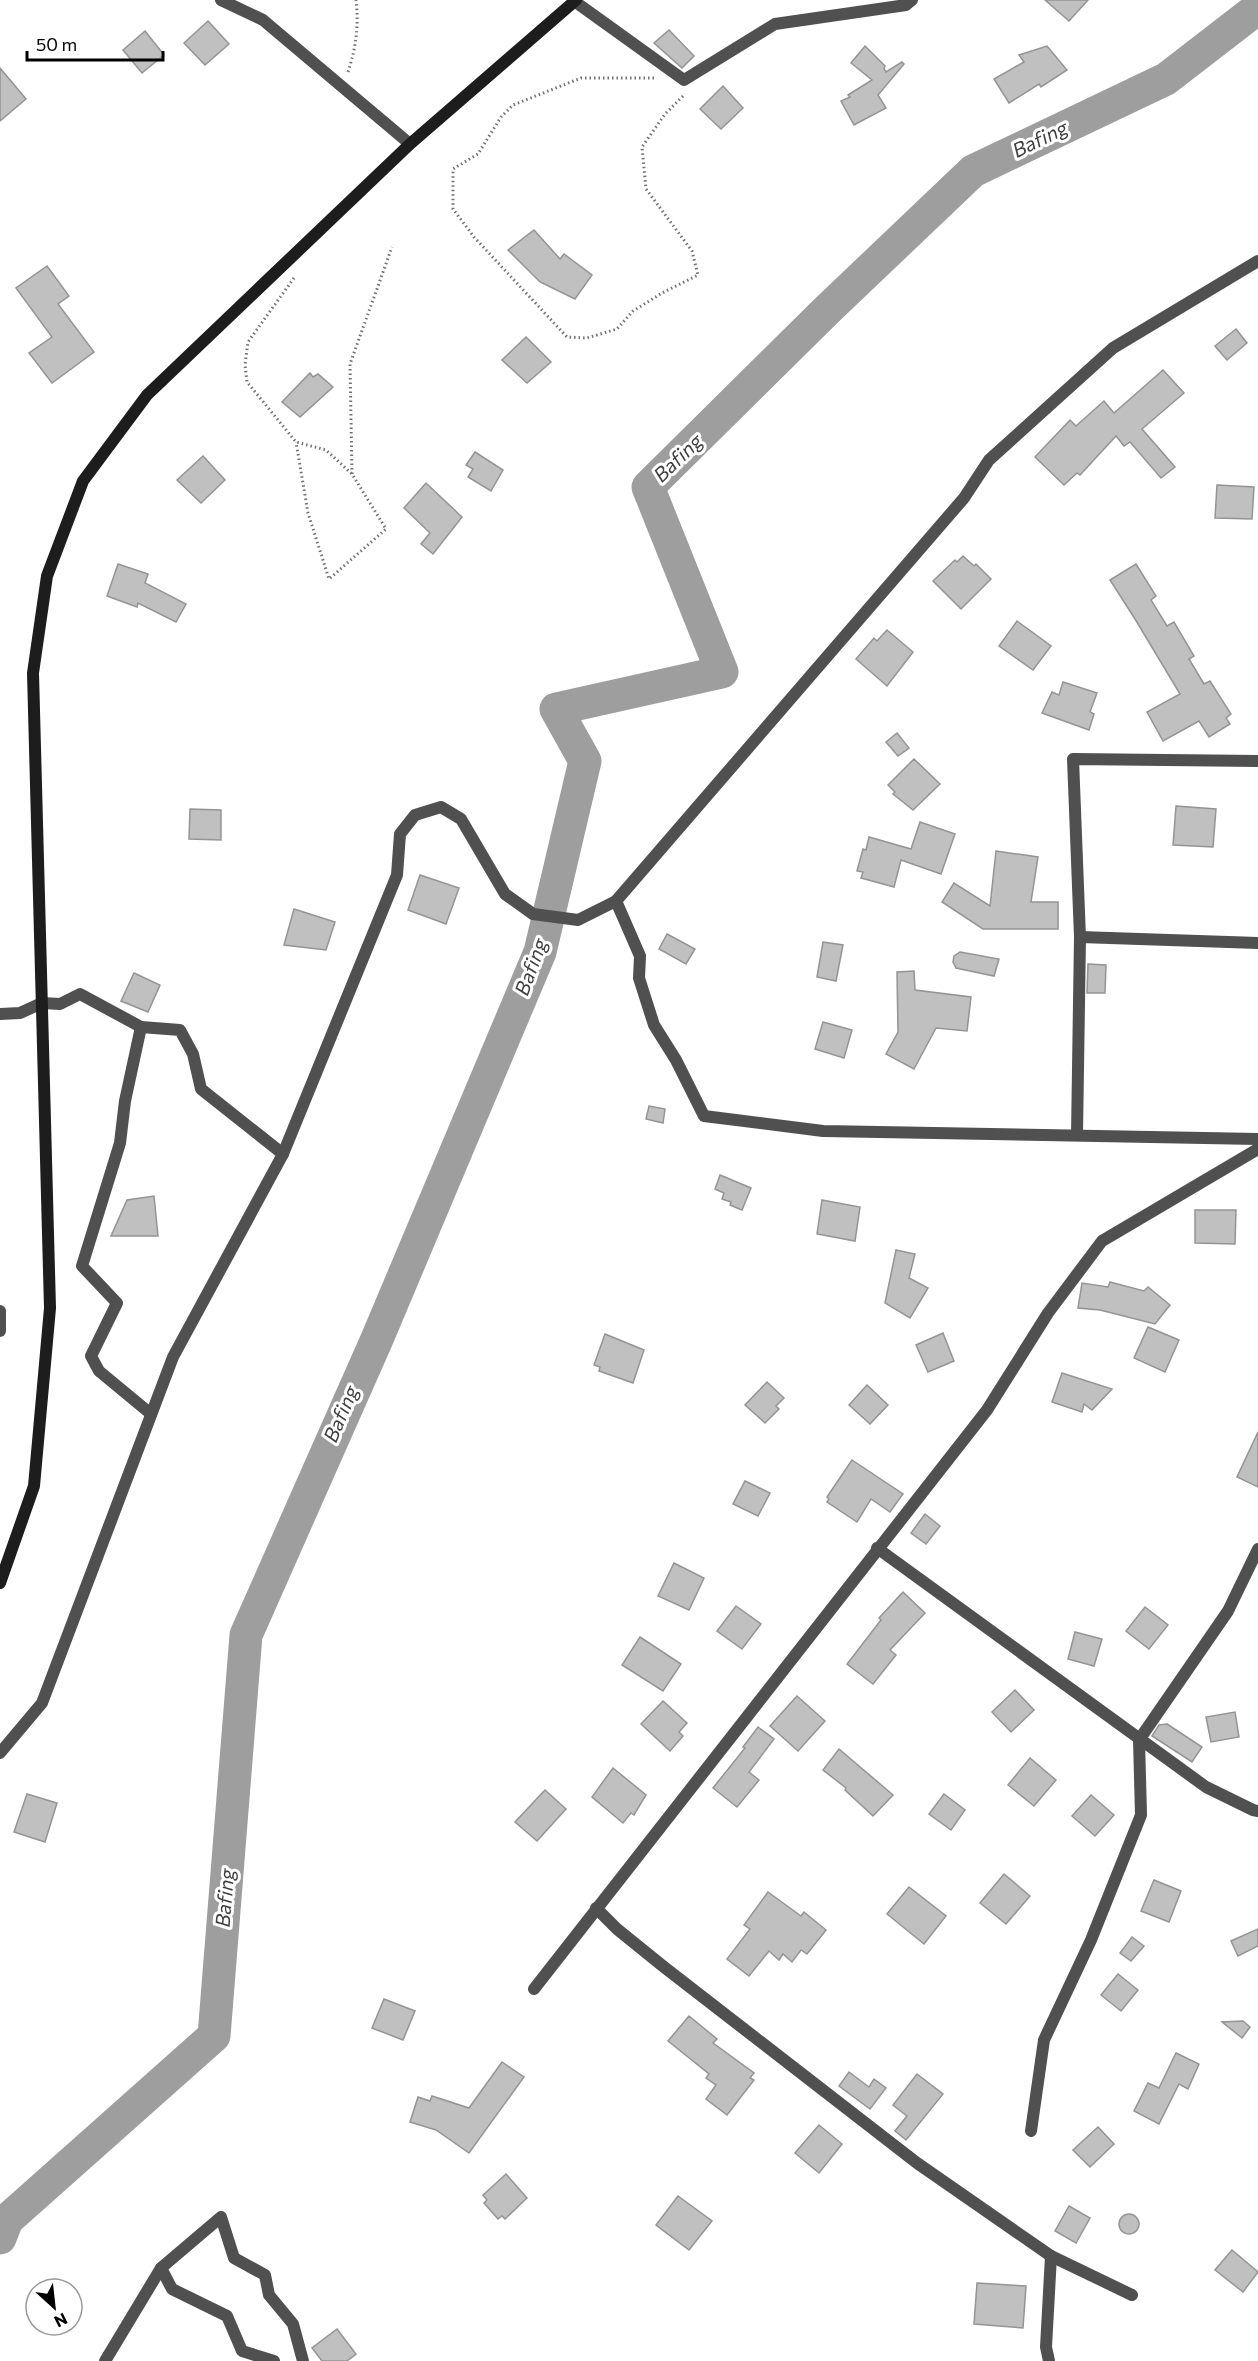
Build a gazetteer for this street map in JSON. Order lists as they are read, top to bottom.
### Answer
{
  "water": ["Bafing"],
  "scale_bar": "50 m",
  "north": "bottom right"
}
